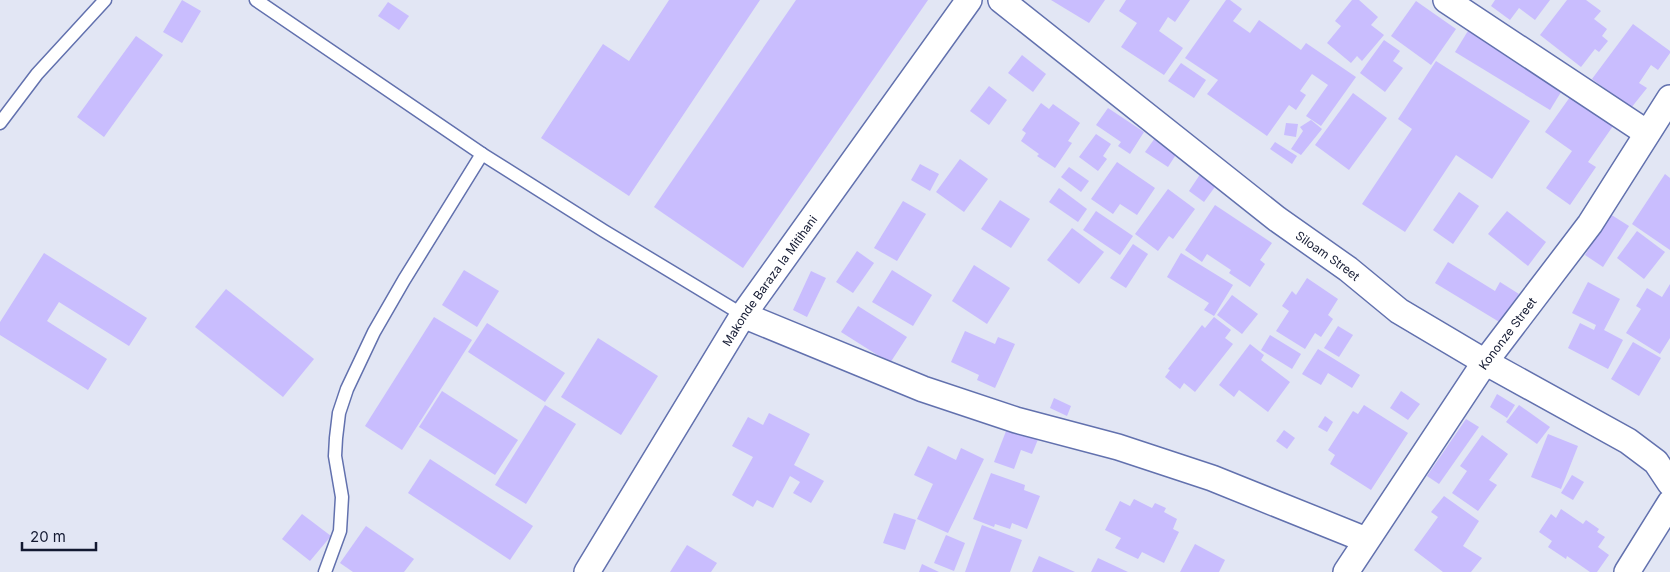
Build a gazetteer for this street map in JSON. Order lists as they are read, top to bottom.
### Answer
{
  "streets": {
    "street": ["Siloam Street", "Makonde Baraza la Mitihani", "Kononze Street"]
  },
  "crossings": [
    ["Siloam Street", "Kononze Street"]
  ],
  "scale_bar": "20 m"
}
